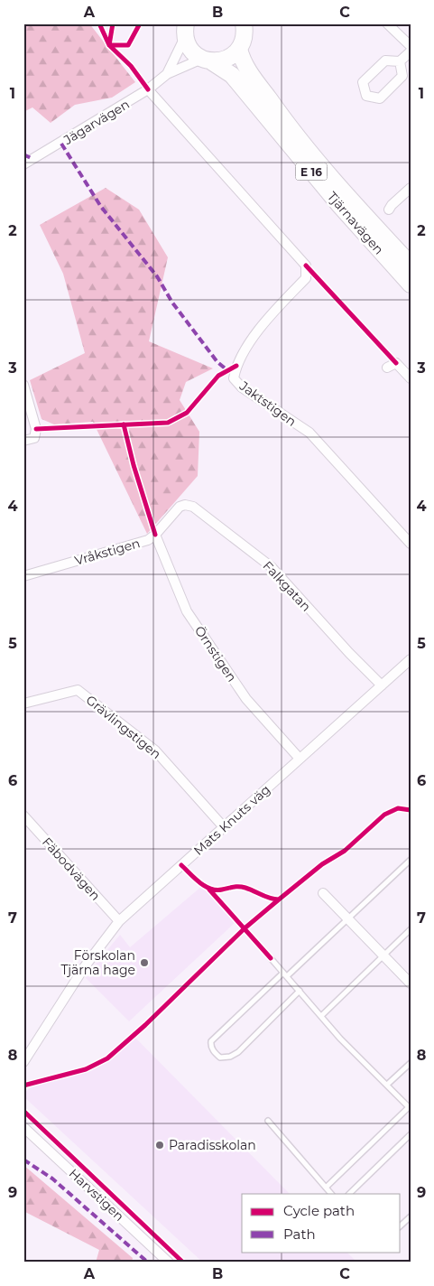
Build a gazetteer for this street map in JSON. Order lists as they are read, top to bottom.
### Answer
{
  "streets": {
    "highway": ["E 16", "Tjärnavägen"],
    "street": [
      "Jägarvägen",
      "Jaktstigen",
      "Vråkstigen",
      "Falkgatan",
      "Örnstigen",
      "Grävlingstigen",
      "Mats Knuts väg",
      "Fäbodvägen",
      "Harvstigen"
    ]
  },
  "crossings": [
    ["Jägarvägen", "E 16"],
    ["Jägarvägen", "Tjärnavägen"],
    ["Jägarvägen", "Jaktstigen"],
    ["E 16", "Tjärnavägen"],
    ["Vråkstigen", "Falkgatan"],
    ["Vråkstigen", "Örnstigen"],
    ["Falkgatan", "Mats Knuts väg"],
    ["Örnstigen", "Mats Knuts väg"],
    ["Grävlingstigen", "Mats Knuts väg"],
    ["Mats Knuts väg", "Fäbodvägen"]
  ],
  "places": ["Förskolan Tjärna hage", "Paradisskolan"],
  "legend": ["Cycle path", "Path"],
  "grid": {
    "columns": ["A", "B", "C"],
    "rows": [
      "1",
      "2",
      "3",
      "4",
      "5",
      "6",
      "7",
      "8",
      "9"
    ]
  }
}
